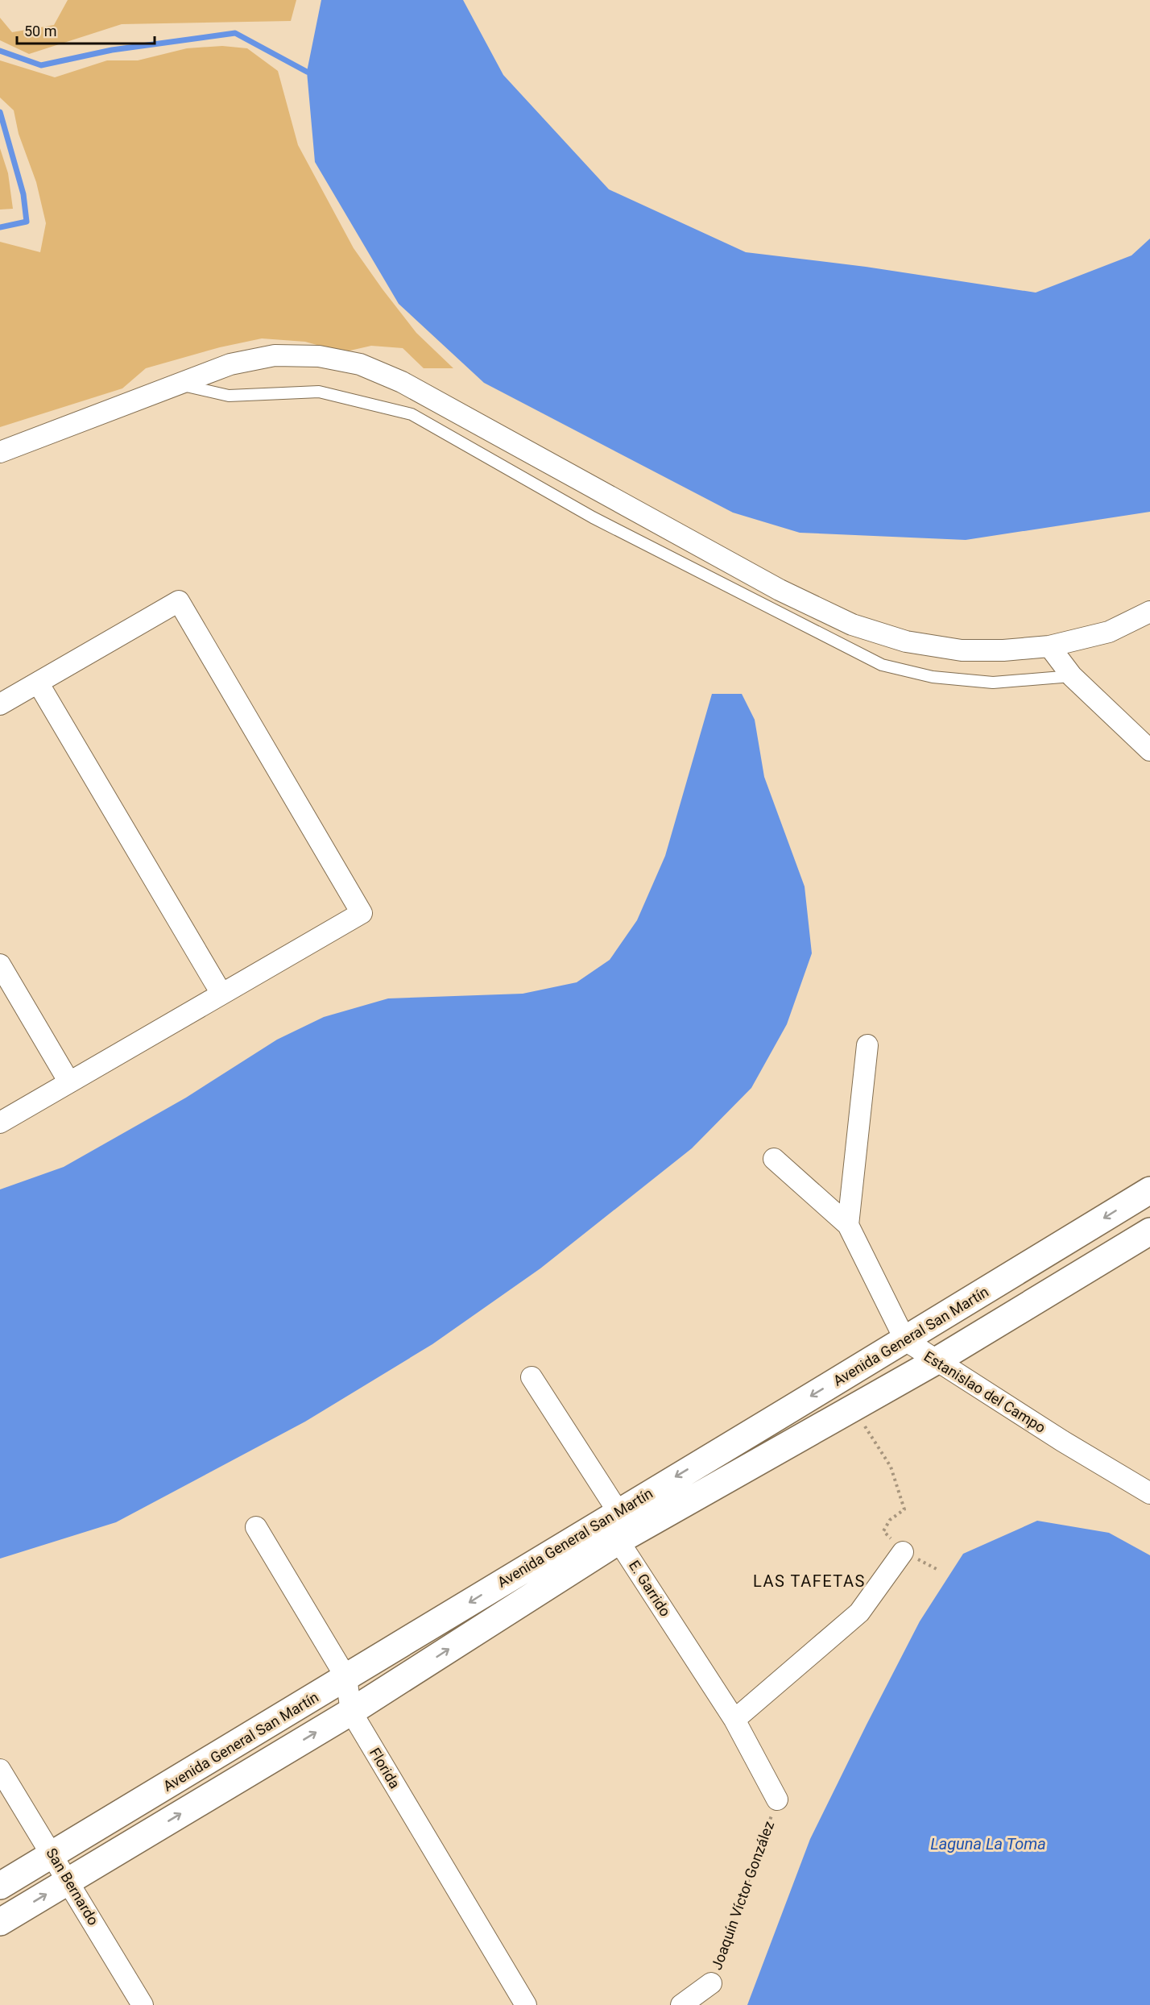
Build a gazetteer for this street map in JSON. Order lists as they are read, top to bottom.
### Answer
{
  "streets": {
    "main road": ["Avenida General San Martín"],
    "street": [
      "Estanislao del Campo",
      "E. Garrido",
      "Florida",
      "San Bernardo",
      "Joaquín Víctor González"
    ]
  },
  "crossings": [
    ["Avenida General San Martín", "Estanislao del Campo"],
    ["Avenida General San Martín", "E. Garrido"],
    ["Avenida General San Martín", "Florida"],
    ["Avenida General San Martín", "San Bernardo"],
    ["E. Garrido", "Joaquín Víctor González"]
  ],
  "districts": ["LAS TAFETAS"],
  "water": ["Laguna La Toma"],
  "scale_bar": "50 m"
}
